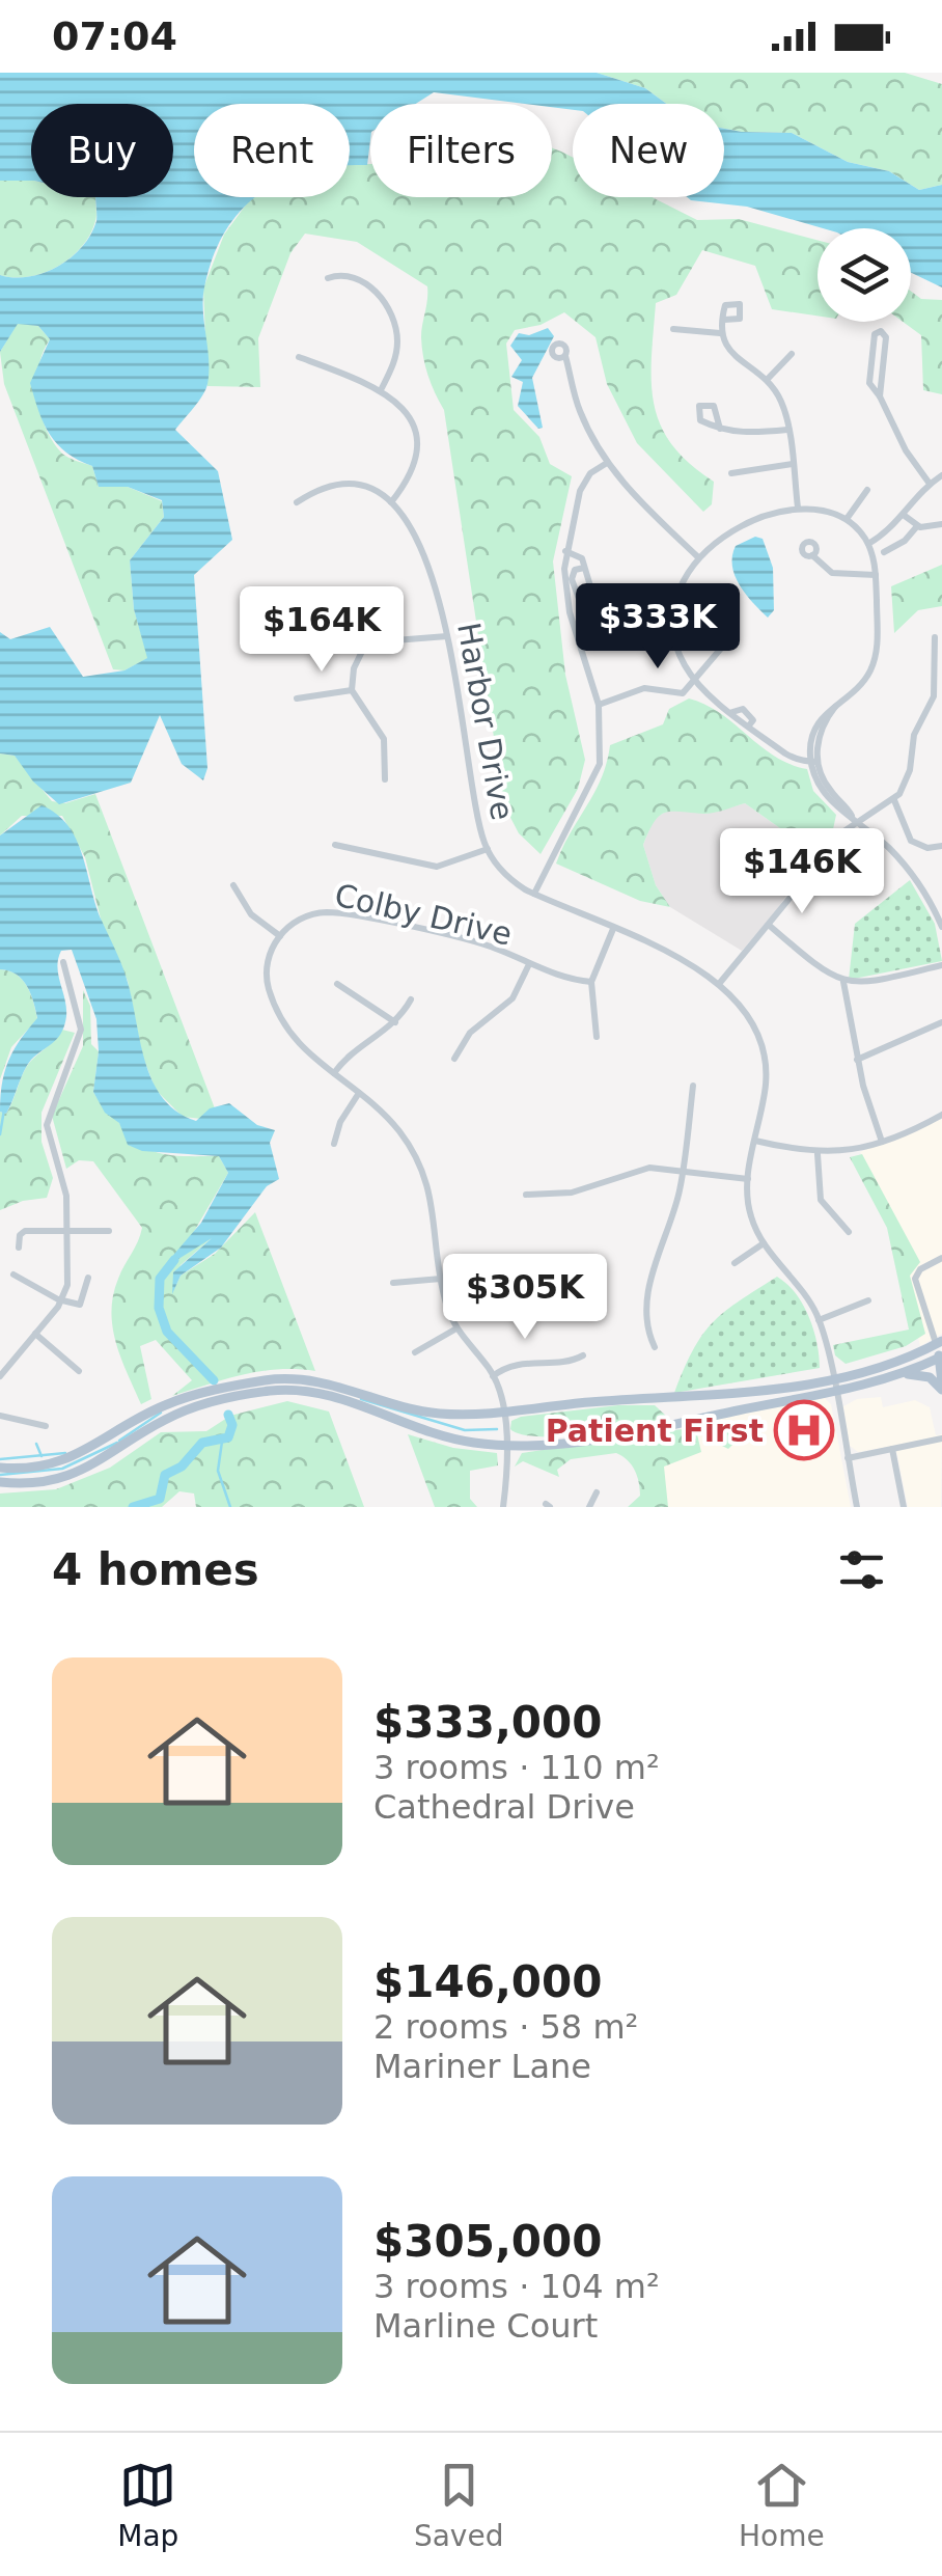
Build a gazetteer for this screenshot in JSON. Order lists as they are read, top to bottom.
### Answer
{
  "streets": {
    "street": ["Harbor Drive", "Colby Drive"]
  },
  "places": {
    "hospital": ["Patient First"]
  },
  "page": {
    "status": "07:04",
    "chip": [
      "Buy",
      "Rent",
      "Filters",
      "New"
    ],
    "price": [
      "$333K",
      "$164K",
      "$146K",
      "$305K"
    ],
    "heading": "4 homes",
    "list": [
      {
        "name": "$333,000",
        "note": "3 rooms · 110 m² · Cathedral Drive"
      },
      {
        "name": "$146,000",
        "note": "2 rooms · 58 m² · Mariner Lane"
      },
      {
        "name": "$305,000",
        "note": "3 rooms · 104 m² · Marline Court"
      }
    ],
    "tabs": ["Map", "Saved", "Home"]
  }
}
